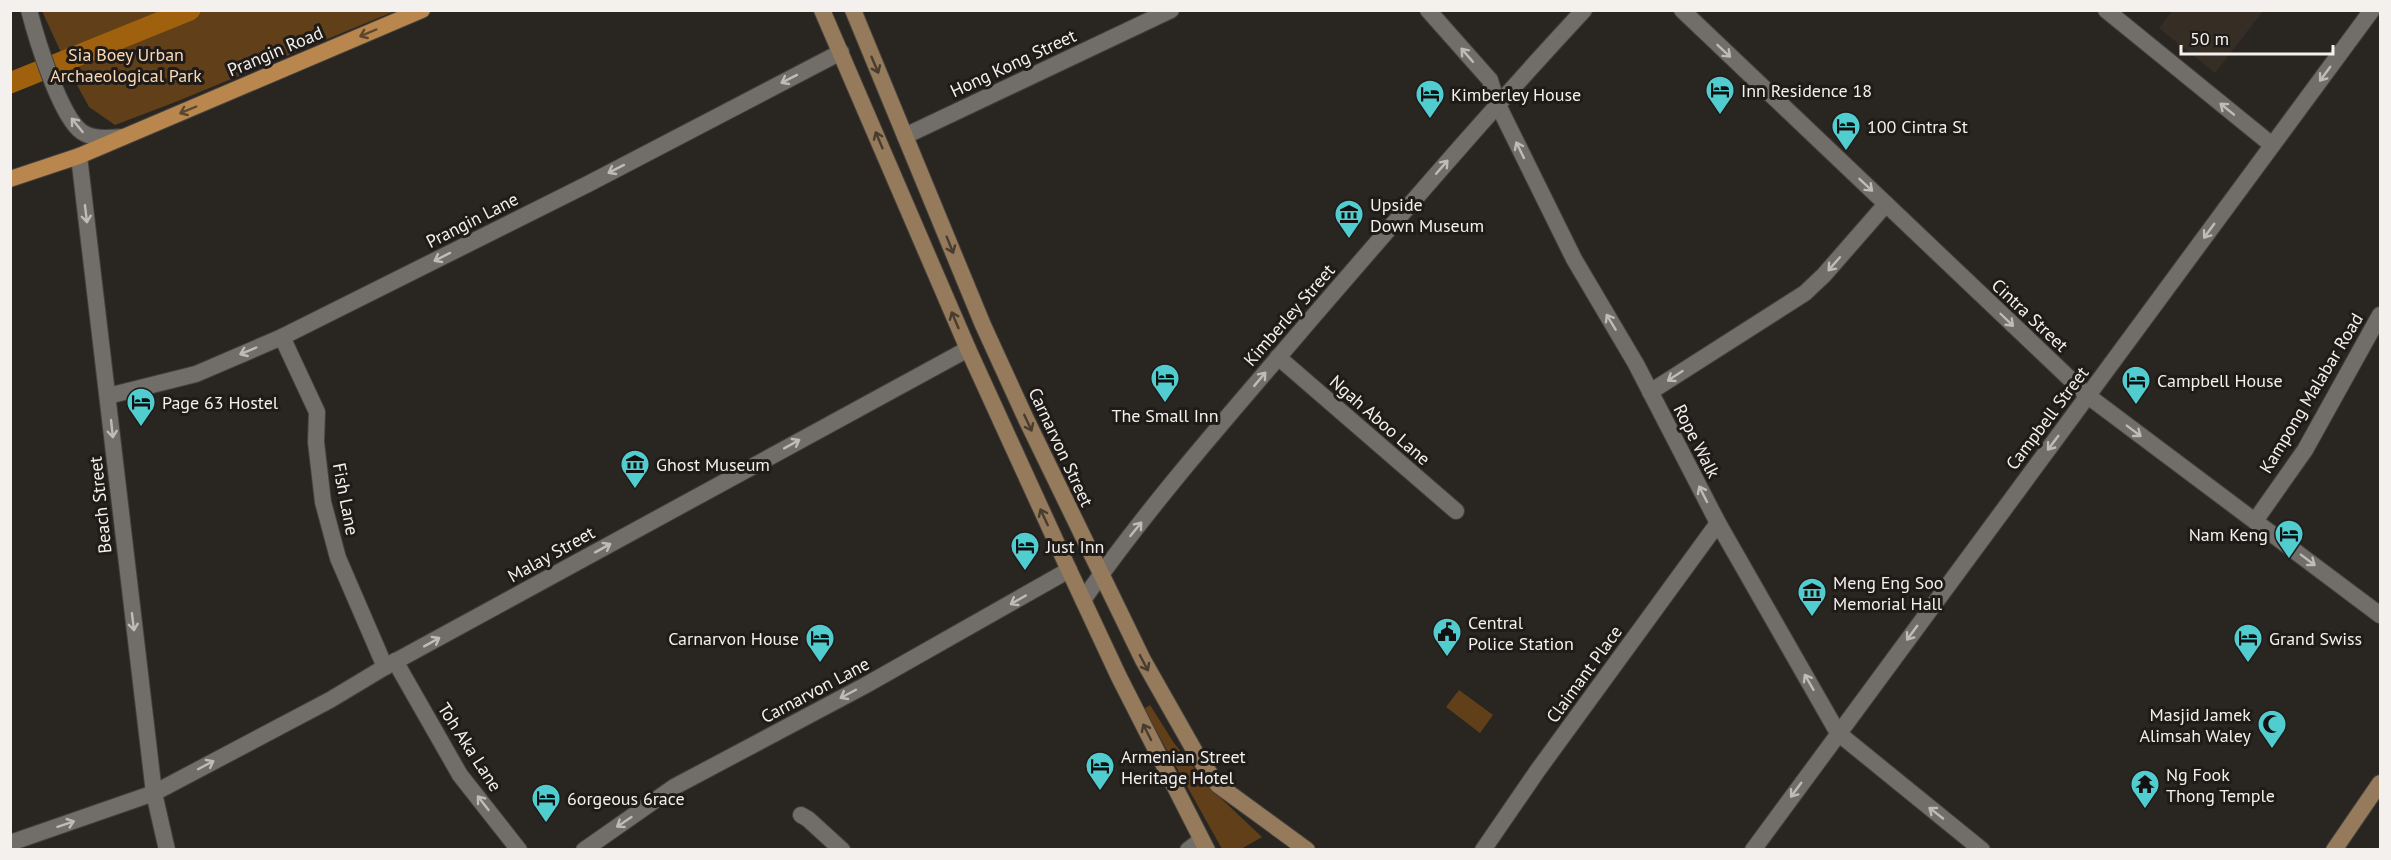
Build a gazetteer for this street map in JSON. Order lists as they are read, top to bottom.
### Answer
{
  "streets": {
    "main road": ["Prangin Road", "Carnarvon Street"],
    "street": [
      "Hong Kong Street",
      "Prangin Lane",
      "Kimberley Street",
      "Cintra Street",
      "Kampong Malabar Road",
      "Campbell Street",
      "Ngah Aboo Lane",
      "Rope Walk",
      "Fish Lane",
      "Beach Street",
      "Malay Street",
      "Claimant Place",
      "Carnarvon Lane",
      "Toh Aka Lane"
    ]
  },
  "crossings": [
    ["Prangin Road", "Beach Street"],
    ["Hong Kong Street", "Carnarvon Street"],
    ["Prangin Lane", "Fish Lane"],
    ["Prangin Lane", "Beach Street"],
    ["Kimberley Street", "Ngah Aboo Lane"],
    ["Kimberley Street", "Rope Walk"],
    ["Kimberley Street", "Carnarvon Street"],
    ["Cintra Street", "Kampong Malabar Road"],
    ["Cintra Street", "Campbell Street"],
    ["Campbell Street", "Rope Walk"],
    ["Rope Walk", "Claimant Place"],
    ["Fish Lane", "Malay Street"],
    ["Fish Lane", "Toh Aka Lane"],
    ["Beach Street", "Malay Street"],
    ["Malay Street", "Toh Aka Lane"]
  ],
  "one_way": [
    "Prangin Road",
    "Prangin Lane",
    "Kimberley Street",
    "Cintra Street",
    "Campbell Street",
    "Rope Walk",
    "Beach Street",
    "Malay Street",
    "Carnarvon Lane",
    "Toh Aka Lane"
  ],
  "parks": ["Sia Boey Urban Archaeological Park"],
  "places": {
    "hotel": [
      "Inn Residence 18",
      "Kimberley House",
      "100 Cintra St",
      "The Small Inn",
      "Campbell House",
      "Page 63 Hostel",
      "Nam Keng",
      "Just Inn",
      "Carnarvon House",
      "Grand Swiss",
      "Armenian Street Heritage Hotel",
      "6orgeous 6race"
    ],
    "museum": ["Upside Down Museum", "Ghost Museum", "Meng Eng Soo Memorial Hall"],
    "public building": ["Central Police Station"],
    "mosque": ["Masjid Jamek Alimsah Waley"],
    "temple": ["Ng Fook Thong Temple"]
  },
  "scale_bar": "50 m"
}
